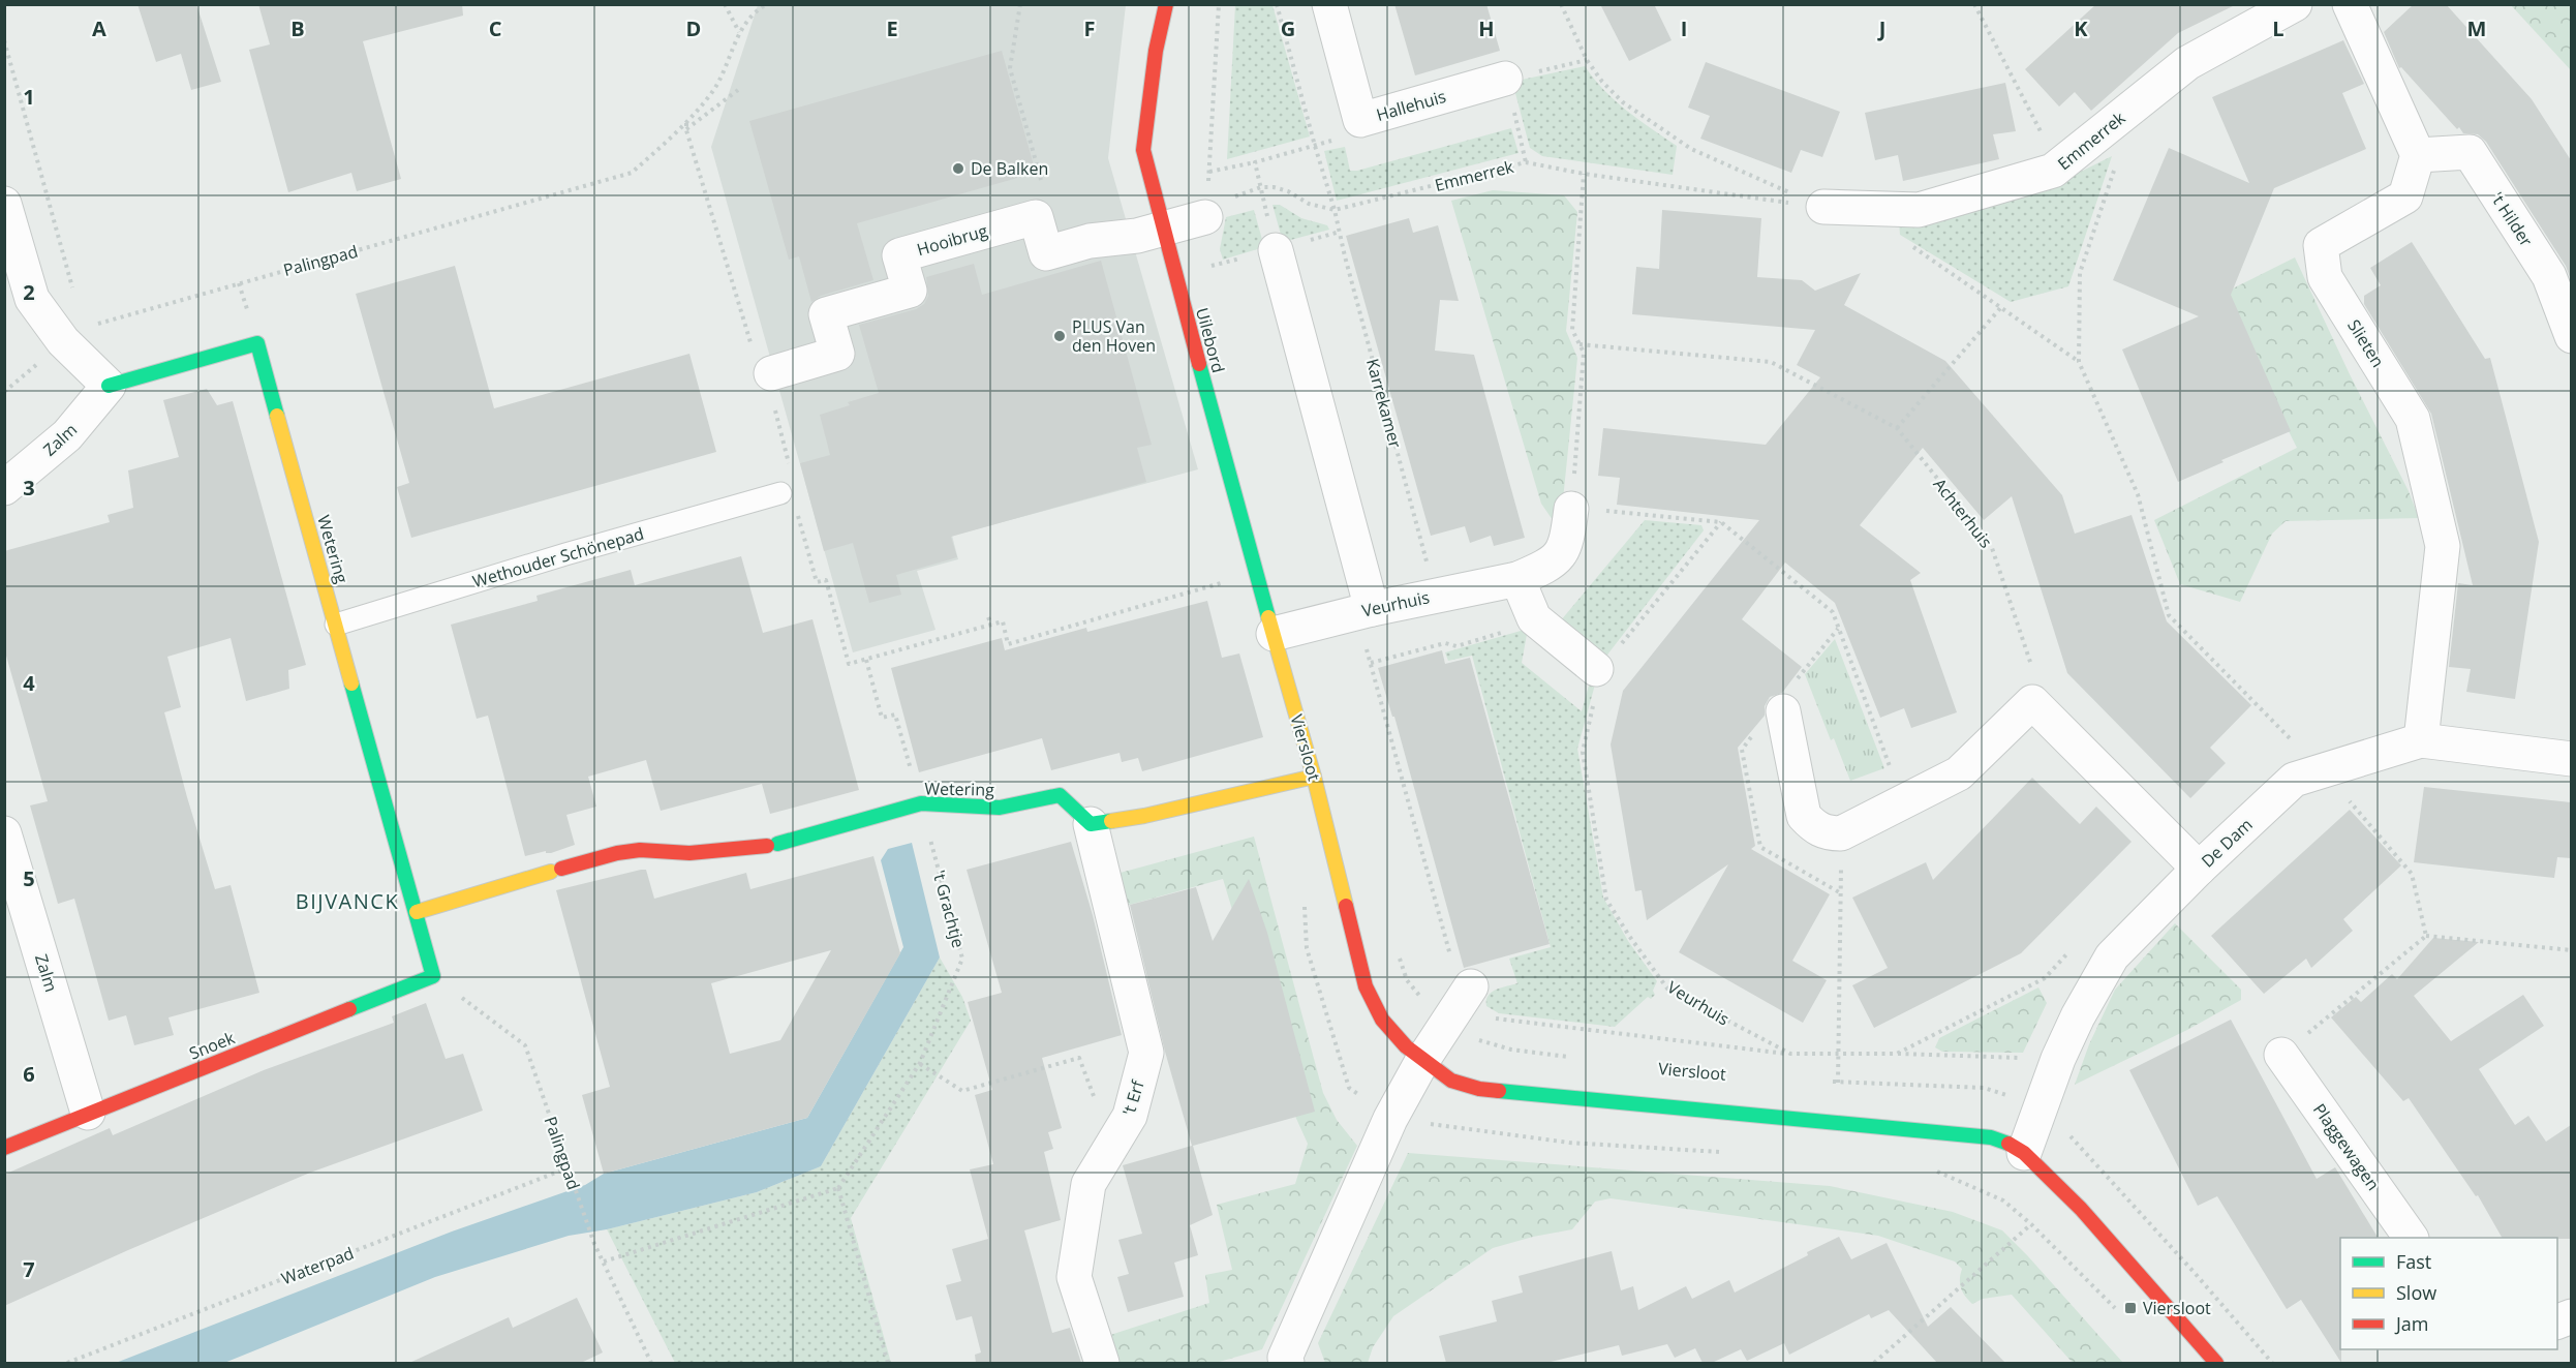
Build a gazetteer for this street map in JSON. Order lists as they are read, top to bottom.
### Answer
{
  "streets": {
    "street": [
      "Hallehuis",
      "Emmerrek",
      "'t Hilder",
      "Hooibrug",
      "Uilebord",
      "Slieten",
      "Zalm",
      "Wetering",
      "Veurhuis",
      "Viersloot",
      "De Dam",
      "Snoek",
      "'t Erf",
      "Plaggewagen"
    ],
    "lane": ["Wethouder Schönepad"],
    "path": [
      "Palingpad",
      "Karrekamer",
      "Achterhuis",
      "'t Grachtje",
      "Waterpad"
    ]
  },
  "crossings": [
    ["Emmerrek", "Karrekamer"],
    ["'t Hilder", "Slieten"],
    ["Hooibrug", "Uilebord"],
    ["Palingpad", "Wetering"],
    ["Palingpad", "Snoek"],
    ["Palingpad", "Waterpad"],
    ["Uilebord", "Veurhuis"],
    ["Uilebord", "Viersloot"],
    ["Slieten", "De Dam"],
    ["Karrekamer", "Veurhuis"],
    ["Zalm", "Wetering"],
    ["Zalm", "Snoek"],
    ["Wetering", "Wethouder Schönepad"],
    ["Wetering", "'t Grachtje"],
    ["Wetering", "Snoek"],
    ["Wetering", "'t Erf"],
    ["Veurhuis", "Viersloot"],
    ["Viersloot", "De Dam"]
  ],
  "districts": ["BIJVANCK"],
  "places": {
    "other": ["De Balken", "PLUS Van den Hoven"],
    "transit": ["Viersloot"]
  },
  "legend": ["Fast", "Slow", "Jam"],
  "grid": {
    "columns": [
      "A",
      "B",
      "C",
      "D",
      "E",
      "F",
      "G",
      "H",
      "I",
      "J",
      "K",
      "L",
      "M"
    ],
    "rows": [
      "1",
      "2",
      "3",
      "4",
      "5",
      "6",
      "7"
    ]
  }
}
